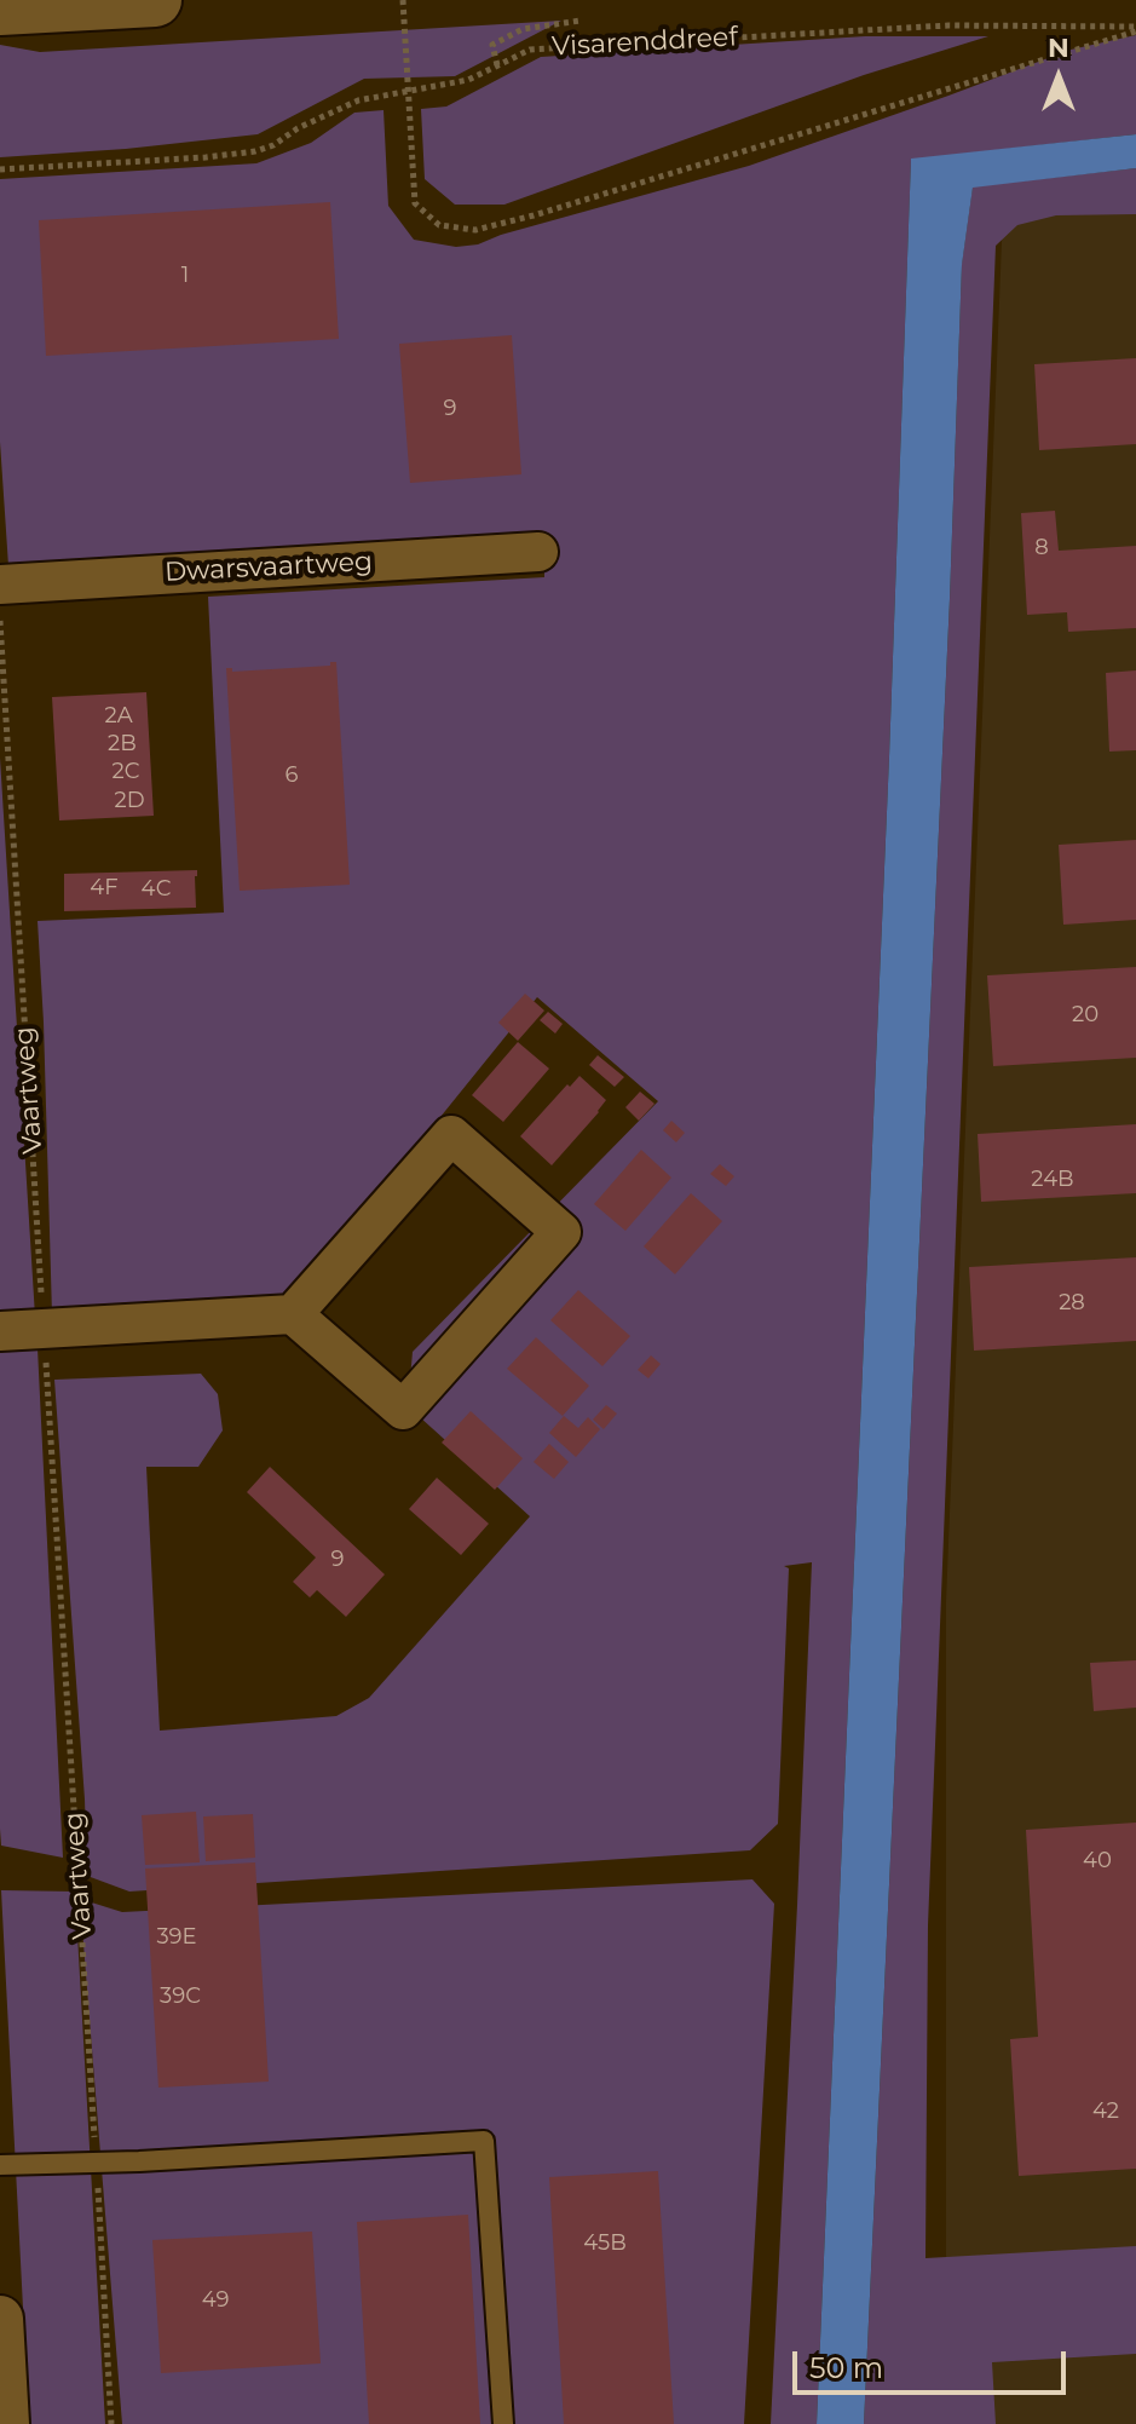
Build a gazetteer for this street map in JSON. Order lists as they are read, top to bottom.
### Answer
{
  "streets": {
    "street": ["Dwarsvaartweg"],
    "path": ["Visarenddreef", "Vaartweg"]
  },
  "house_numbers": [
    "1",
    "9",
    "8",
    "2A",
    "2B",
    "2C",
    "6",
    "2D",
    "4F",
    "4C",
    "20",
    "24B",
    "28",
    "9",
    "40",
    "39E",
    "39C",
    "42",
    "45B",
    "49"
  ],
  "scale_bar": "50 m",
  "north": "top"
}
